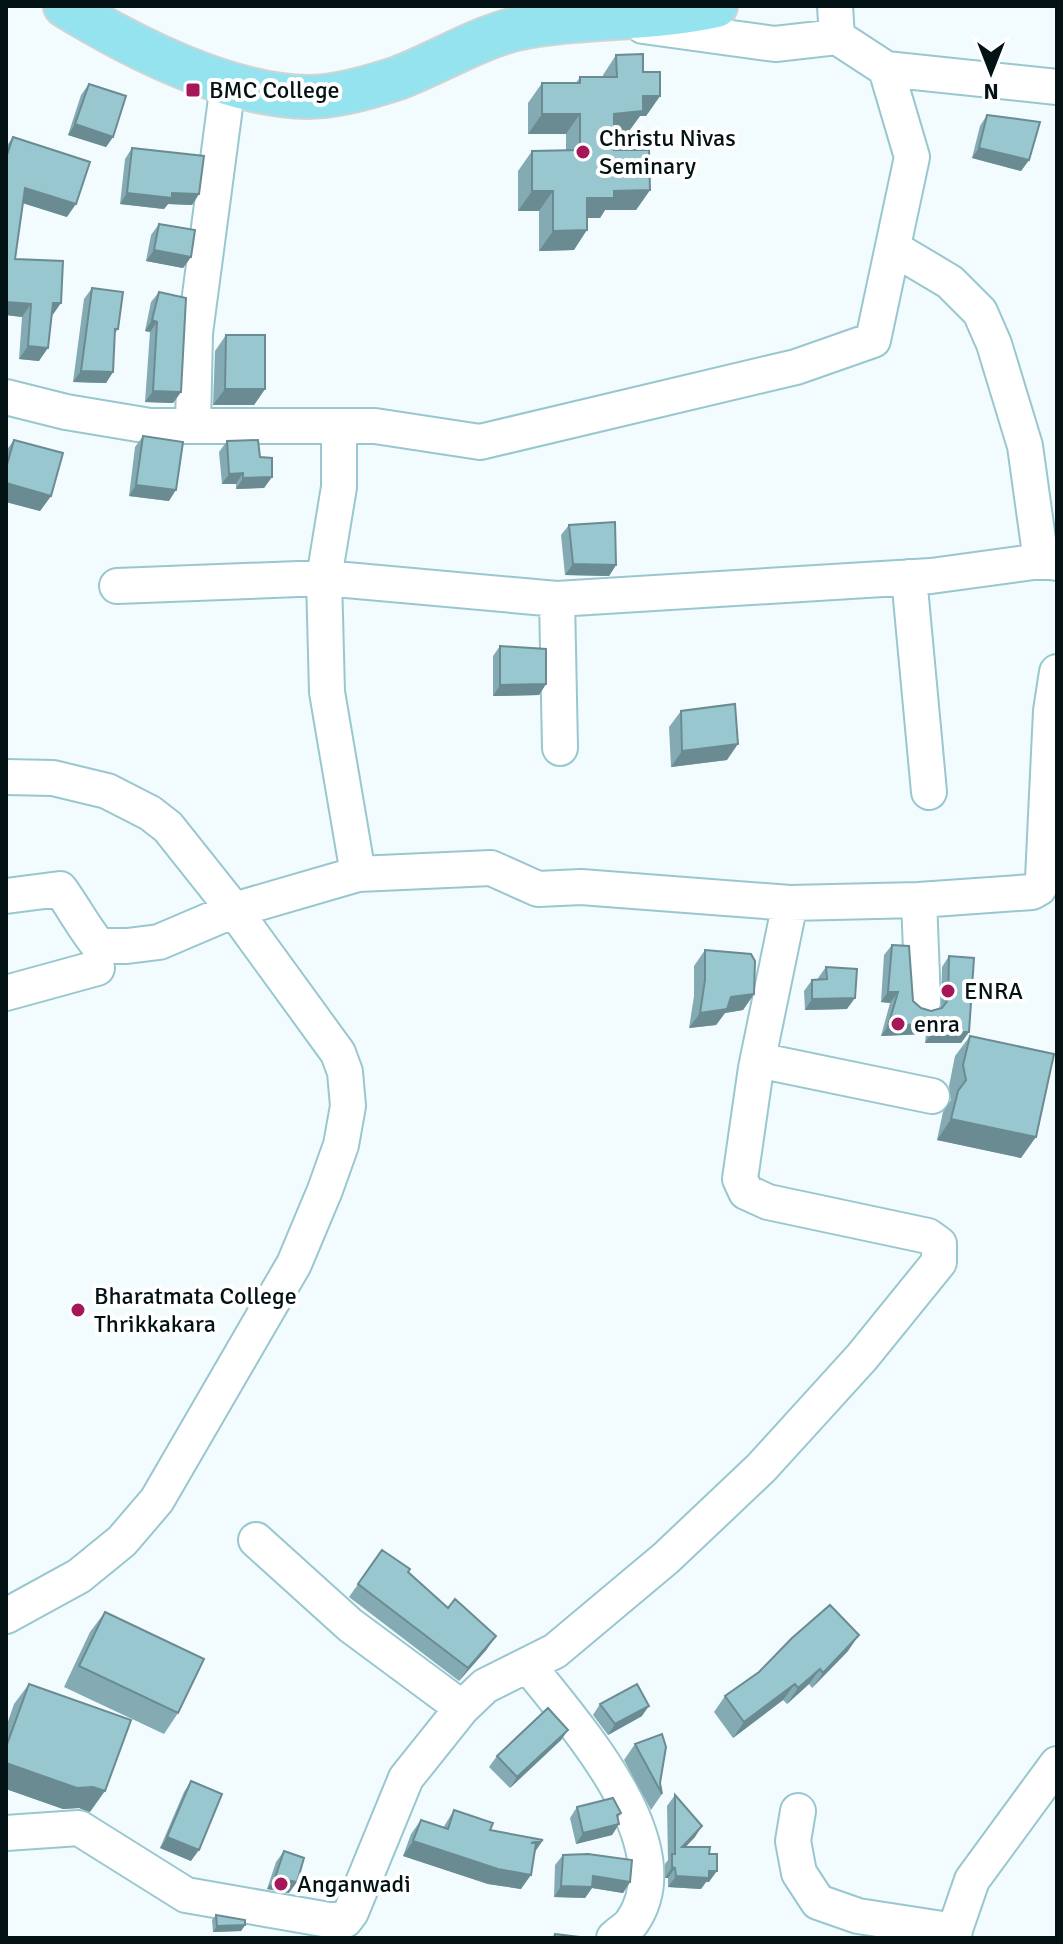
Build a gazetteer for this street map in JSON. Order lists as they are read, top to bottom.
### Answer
{
  "places": {
    "transit": ["BMC College"],
    "other": [
      "Christu Nivas Seminary",
      "ENRA",
      "enra",
      "Bharatmata College Thrikkakara",
      "Anganwadi"
    ]
  },
  "north": "bottom"
}
